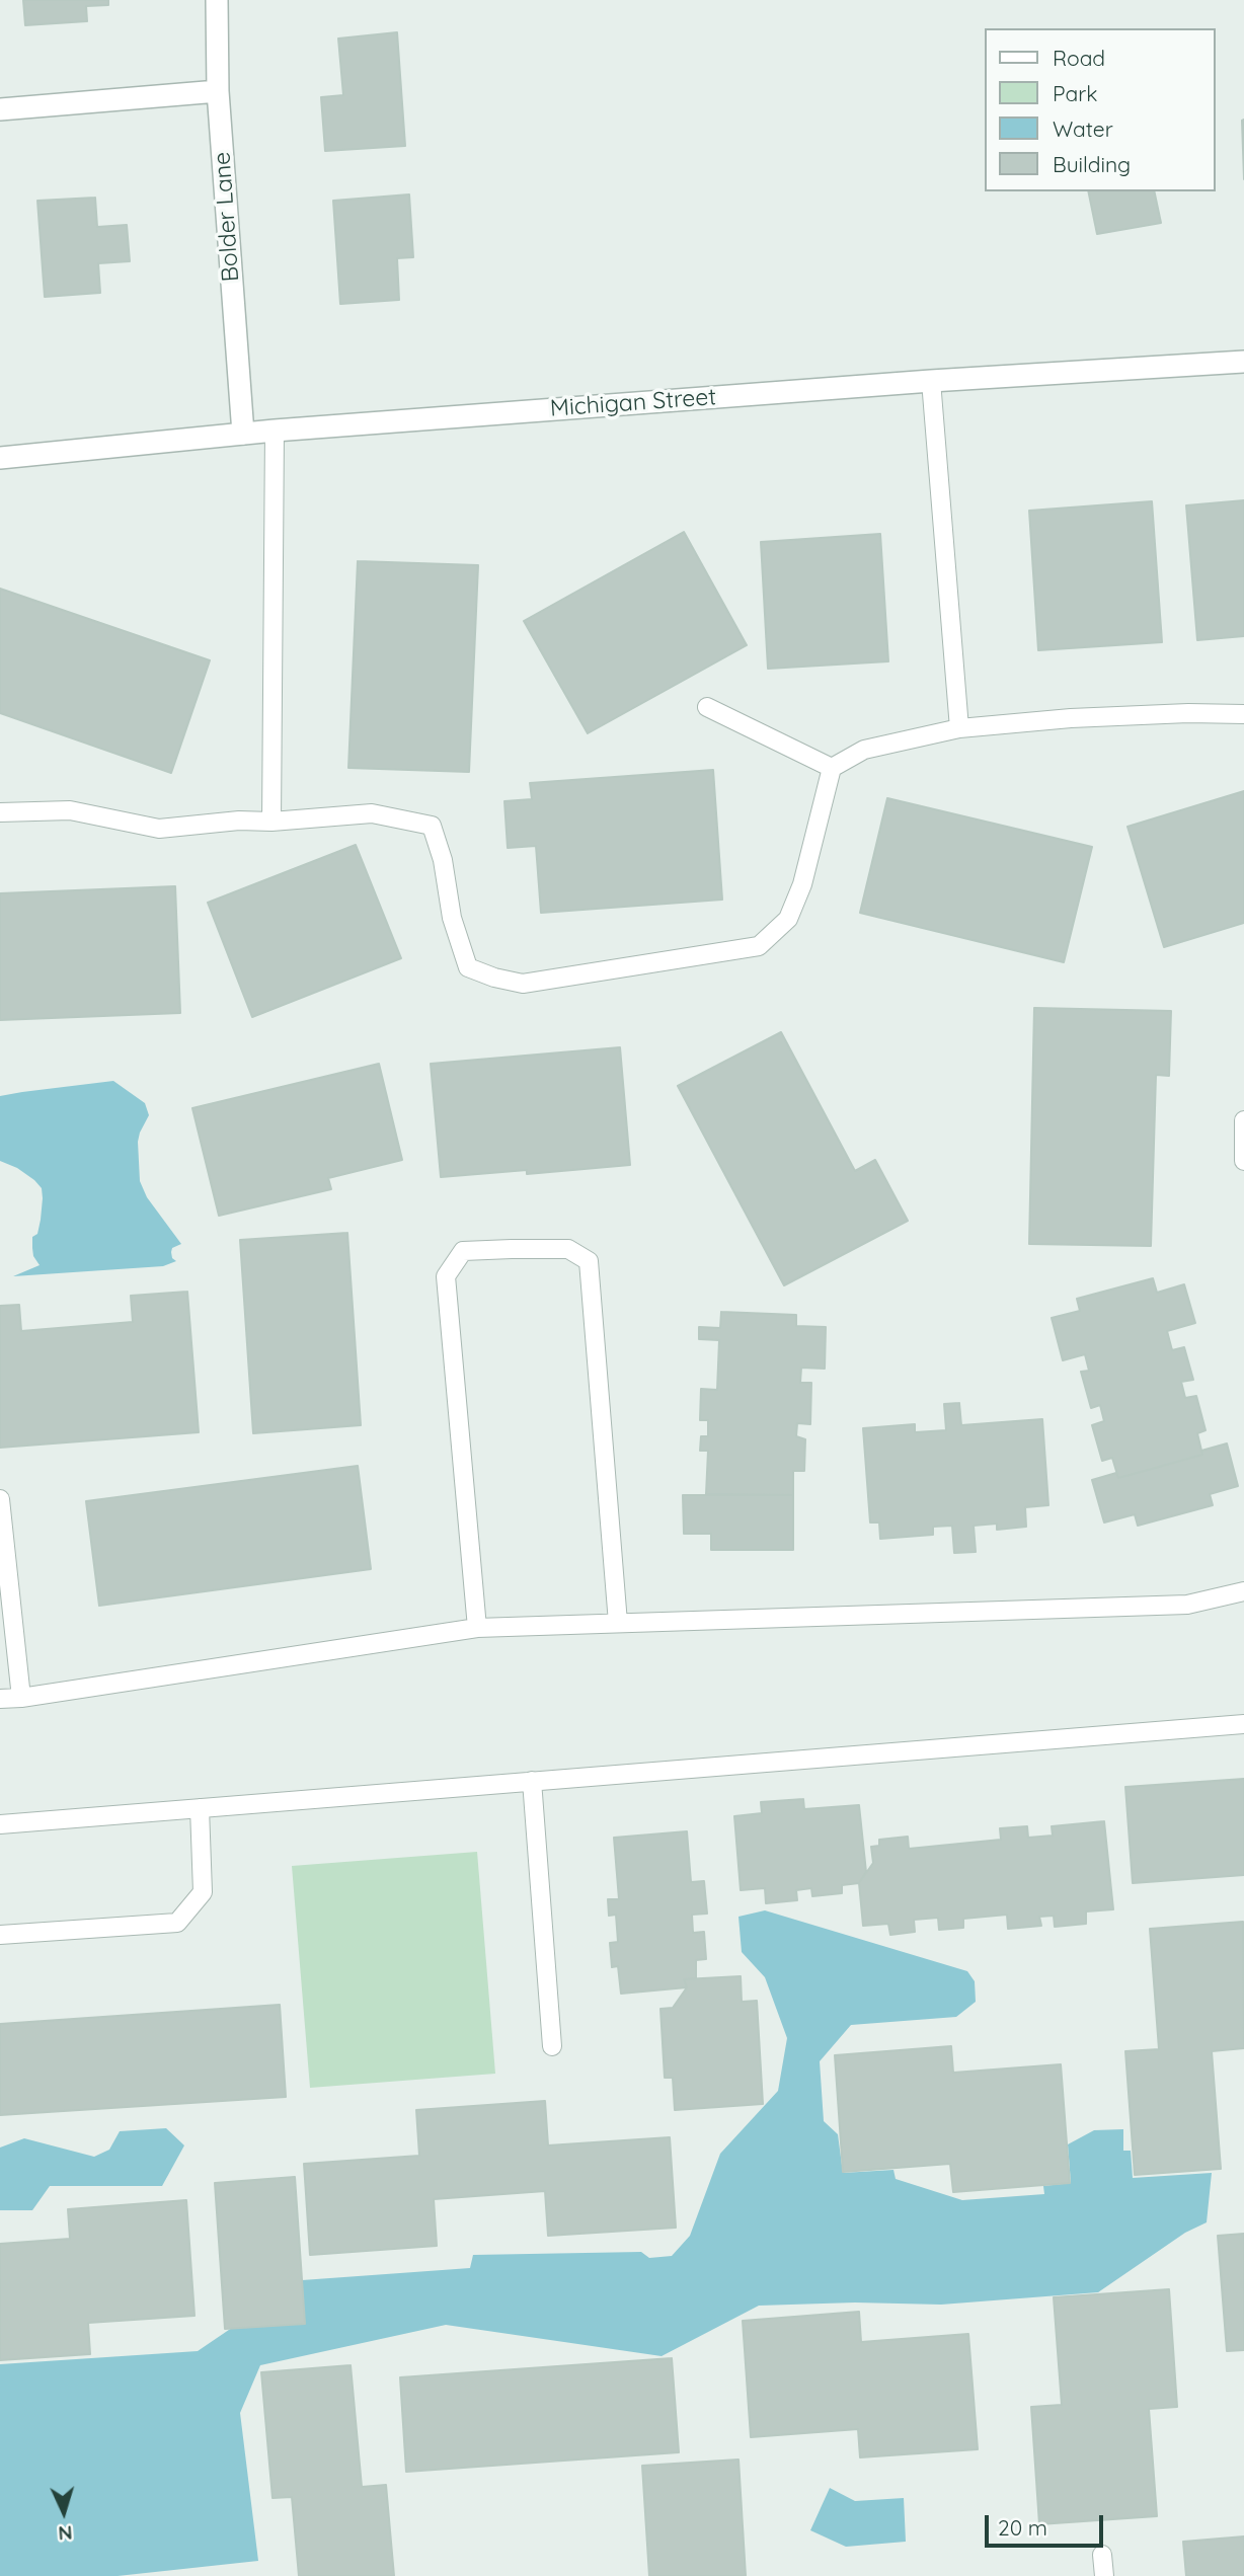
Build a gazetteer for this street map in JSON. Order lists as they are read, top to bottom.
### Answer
{
  "streets": {
    "street": ["Bolder Lane", "Michigan Street"]
  },
  "crossings": [
    ["Bolder Lane", "Michigan Street"]
  ],
  "legend": [
    "Road",
    "Park",
    "Water",
    "Building"
  ],
  "scale_bar": "20 m",
  "north": "bottom"
}
